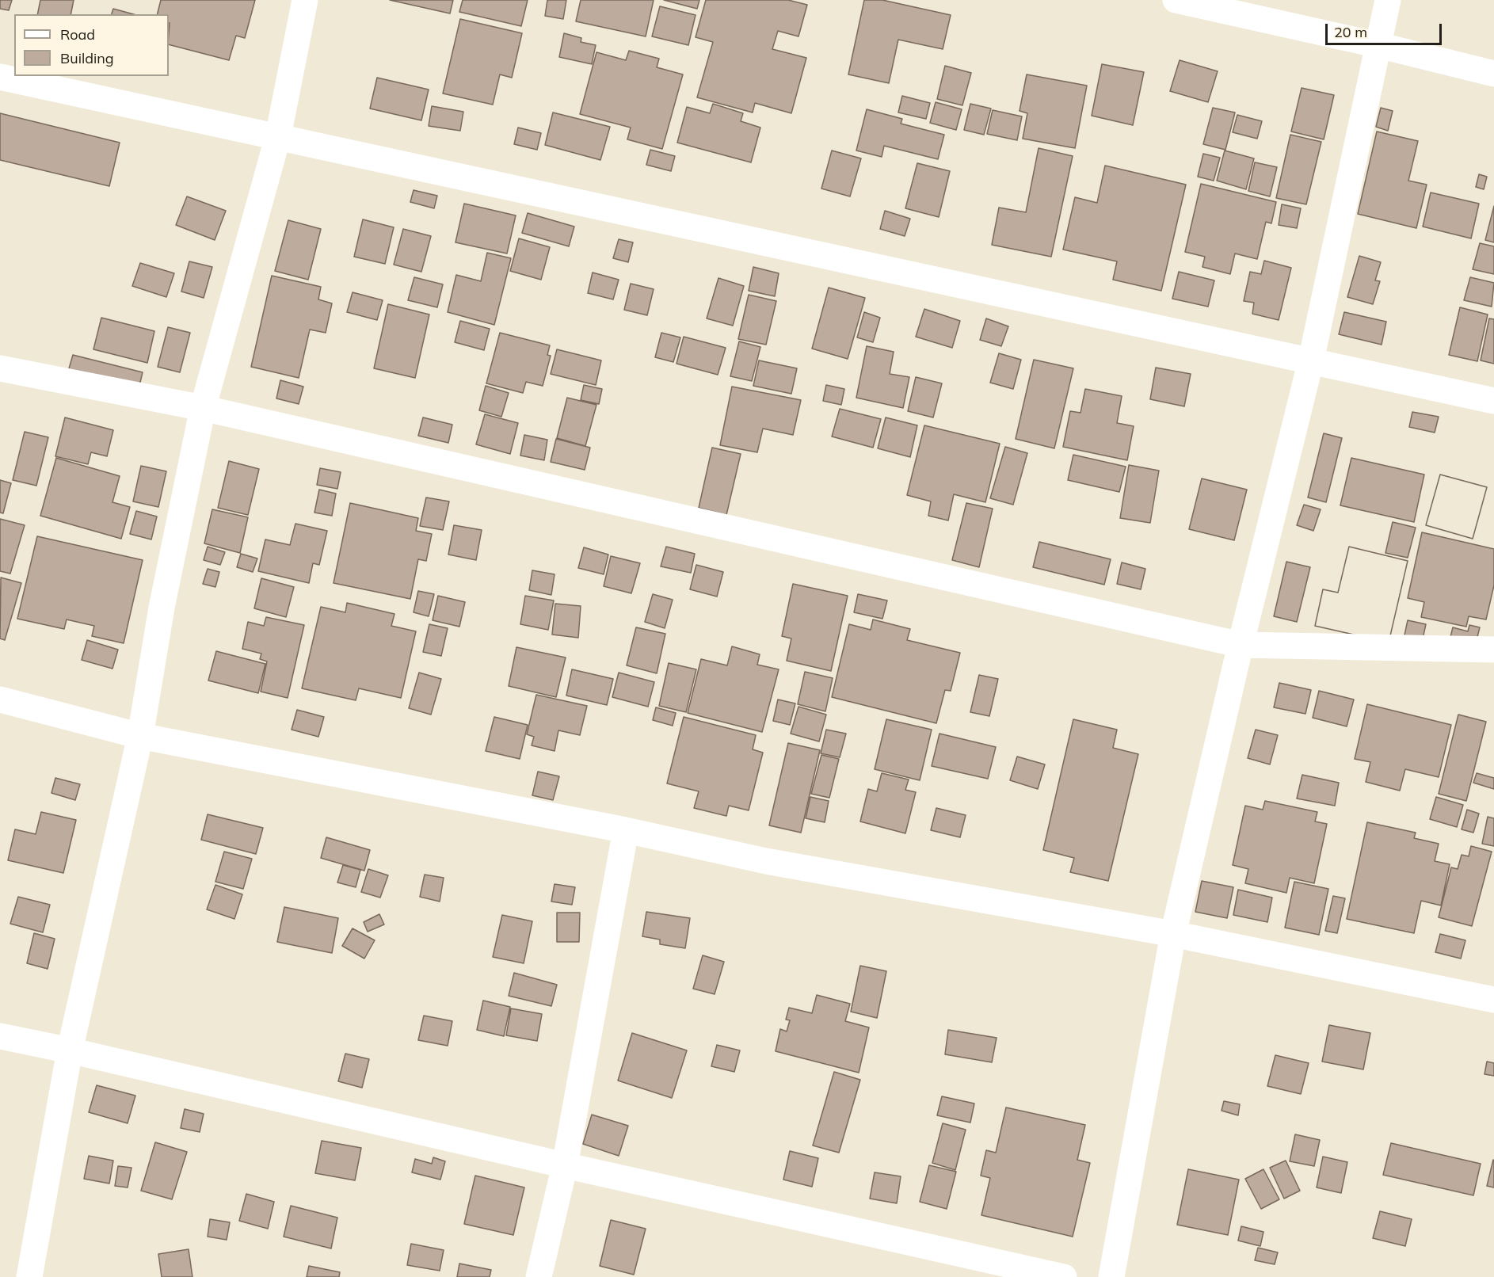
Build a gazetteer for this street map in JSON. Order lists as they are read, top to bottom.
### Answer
{
  "legend": ["Road", "Building"],
  "scale_bar": "20 m"
}
